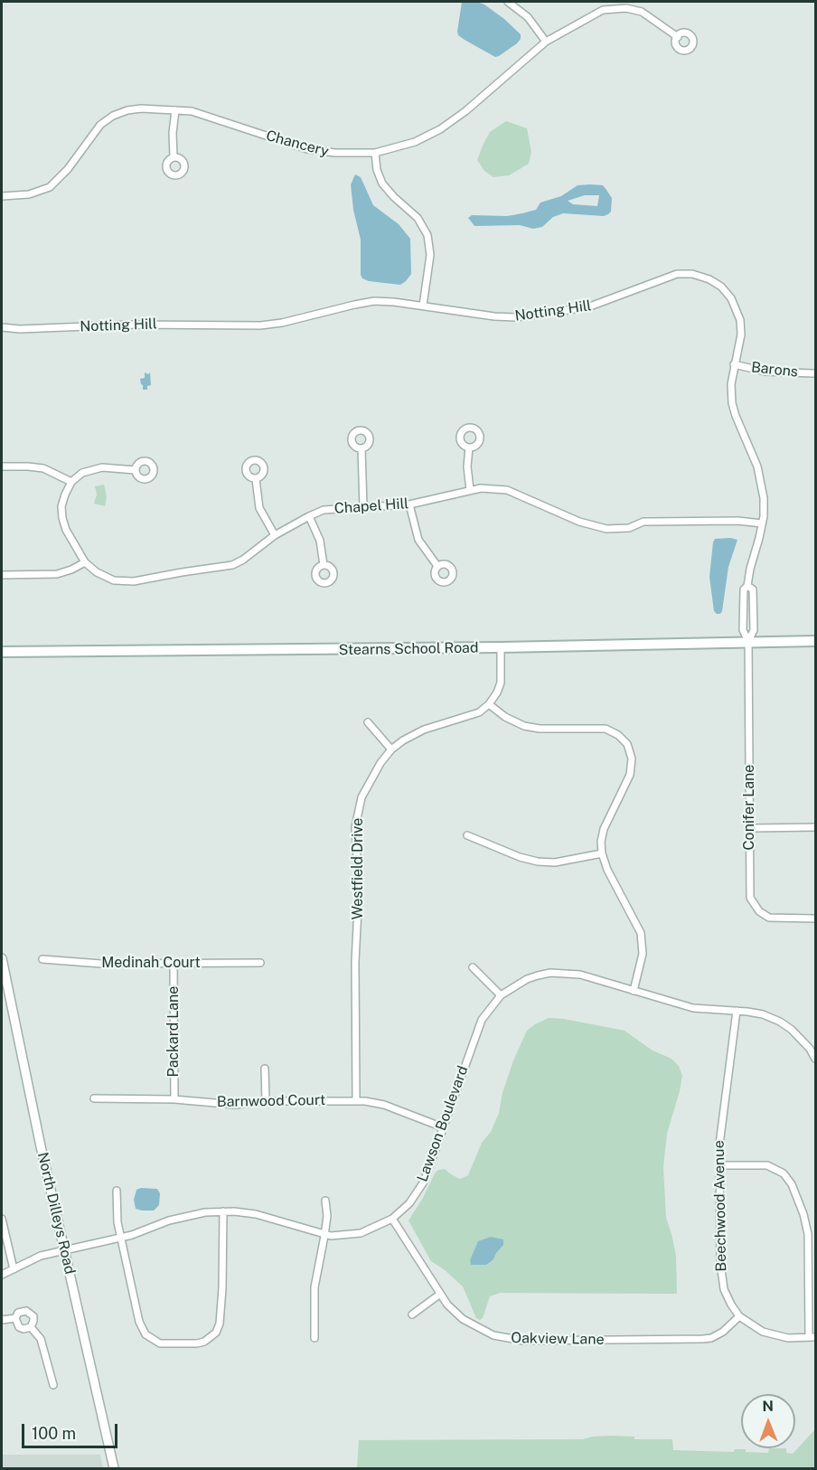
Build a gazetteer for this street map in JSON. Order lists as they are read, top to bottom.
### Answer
{
  "streets": {
    "main road": ["Stearns School Road"],
    "street": [
      "Chancery",
      "Notting Hill",
      "Barons",
      "Chapel Hill",
      "Conifer Lane",
      "Westfield Drive",
      "Medinah Court",
      "Packard Lane",
      "Barnwood Court",
      "Lawson Boulevard",
      "Beechwood Avenue",
      "North Dilleys Road",
      "Oakview Lane"
    ]
  },
  "crossings": [
    ["Notting Hill", "Barons"],
    ["Notting Hill", "Chapel Hill"],
    ["Notting Hill", "Stearns School Road"],
    ["Notting Hill", "Conifer Lane"],
    ["Stearns School Road", "Conifer Lane"],
    ["Westfield Drive", "Barnwood Court"],
    ["Medinah Court", "Packard Lane"],
    ["Packard Lane", "Barnwood Court"],
    ["Barnwood Court", "Lawson Boulevard"],
    ["Lawson Boulevard", "Beechwood Avenue"],
    ["Lawson Boulevard", "North Dilleys Road"],
    ["Lawson Boulevard", "Oakview Lane"],
    ["Beechwood Avenue", "Oakview Lane"]
  ],
  "scale_bar": "100 m",
  "north": "top"
}
